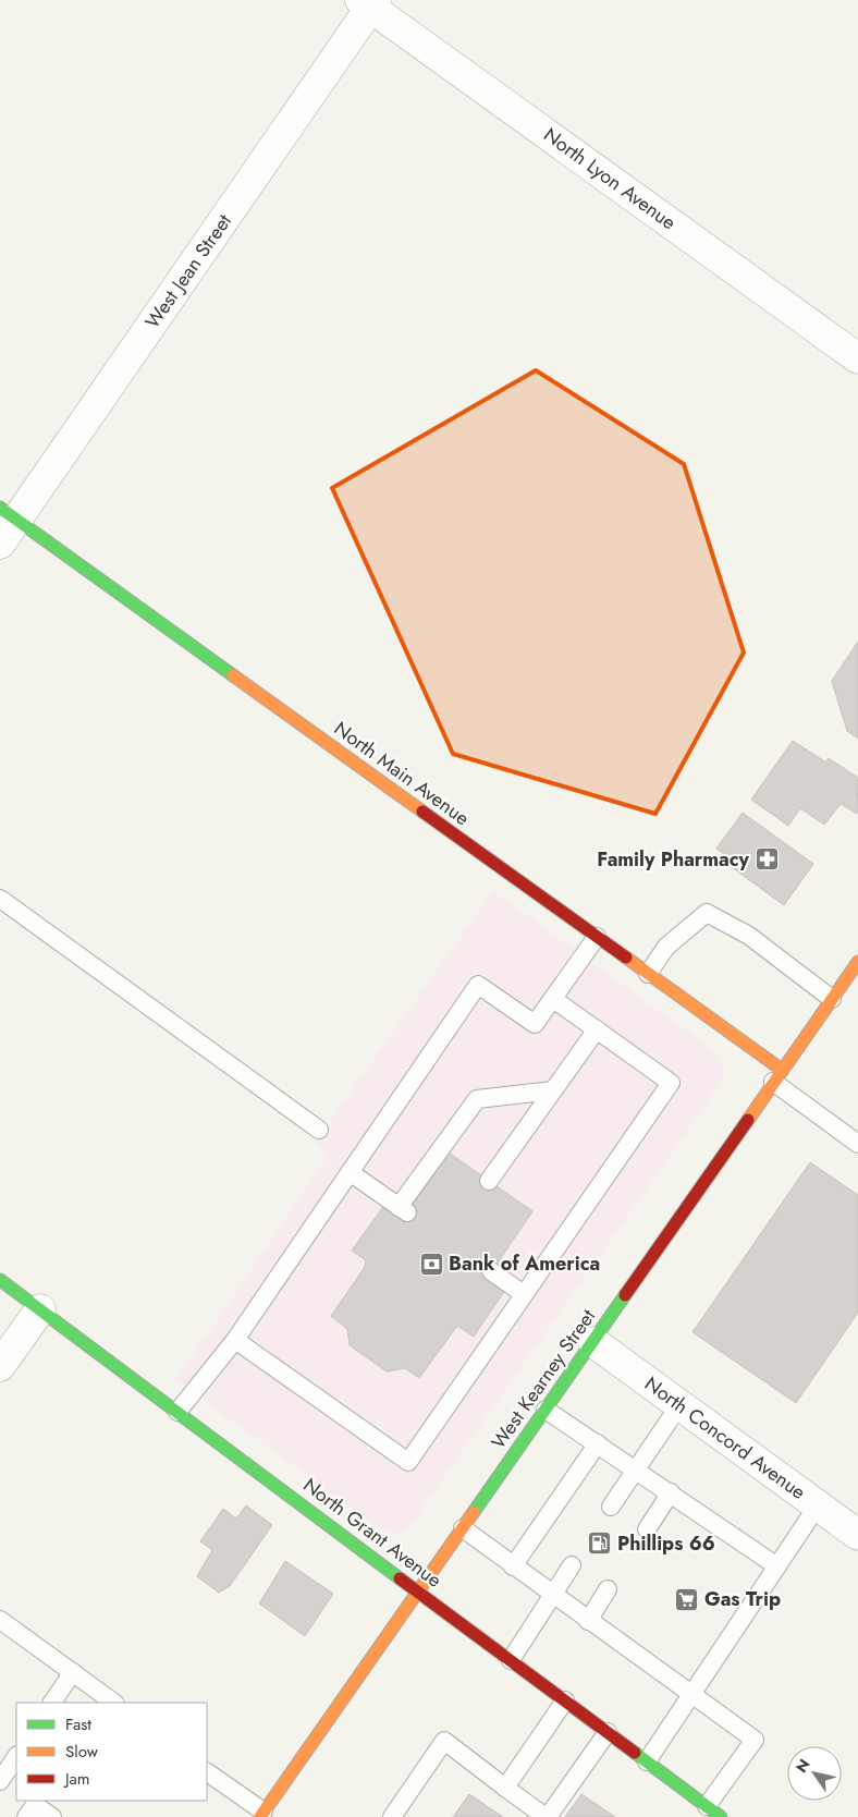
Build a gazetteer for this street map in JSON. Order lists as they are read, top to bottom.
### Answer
{
  "streets": {
    "main road": ["North Main Avenue", "West Kearney Street", "North Grant Avenue"],
    "street": ["North Lyon Avenue", "West Jean Street", "North Concord Avenue"]
  },
  "crossings": [
    ["North Lyon Avenue", "West Jean Street"],
    ["West Jean Street", "North Main Avenue"],
    ["North Main Avenue", "West Kearney Street"],
    ["West Kearney Street", "North Concord Avenue"],
    ["West Kearney Street", "North Grant Avenue"]
  ],
  "places": {
    "pharmacy": ["Family Pharmacy"],
    "bank": ["Bank of America"],
    "fuel station": ["Phillips 66"],
    "supermarket": ["Gas Trip"]
  },
  "legend": ["Fast", "Slow", "Jam"],
  "north": "top left"
}
